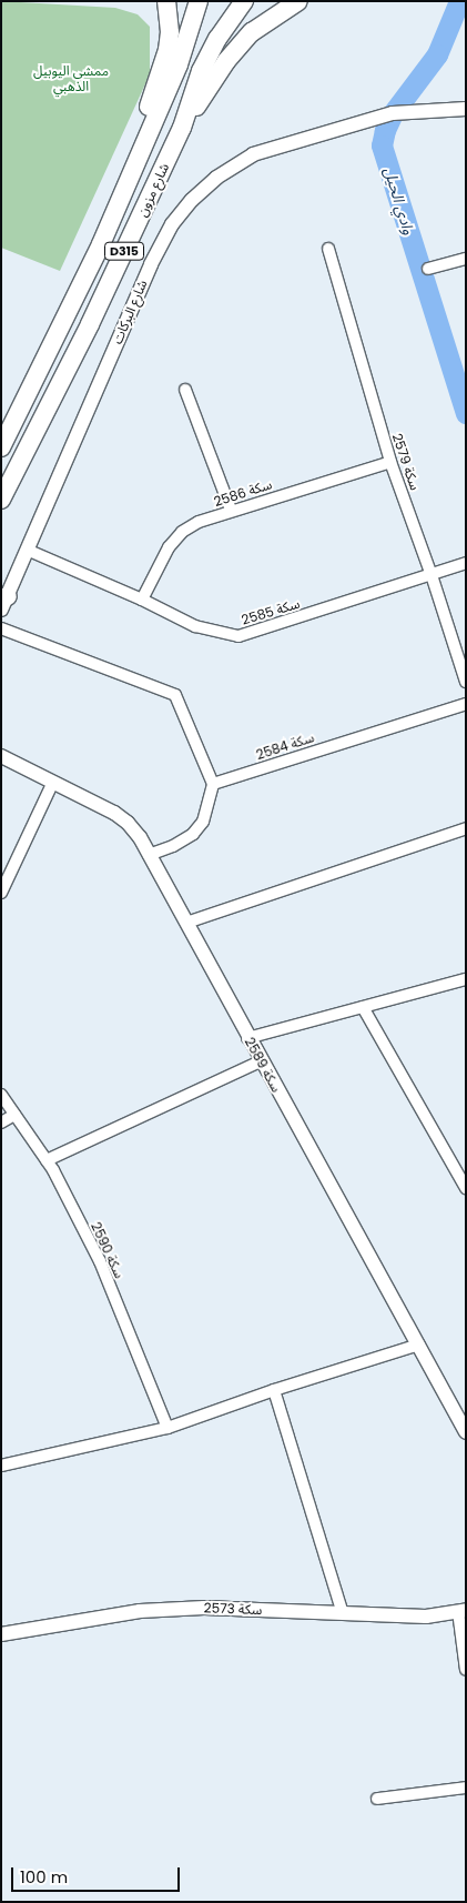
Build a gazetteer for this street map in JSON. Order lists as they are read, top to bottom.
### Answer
{
  "streets": {
    "main road": ["شارع مزون", "D315"],
    "street": [
      "شارع البركات",
      "سكة 2579",
      "سكة 2586",
      "سكة 2585",
      "سكة 2584",
      "سكة 2589",
      "سكة 2590",
      "سكة 2573"
    ]
  },
  "crossings": [
    ["شارع البركات", "سكة 2585"],
    ["سكة 2579", "سكة 2586"],
    ["سكة 2579", "سكة 2585"],
    ["سكة 2586", "سكة 2585"]
  ],
  "water": ["وادي الحيل"],
  "parks": ["ممشى اليوبيل الذهبي"],
  "scale_bar": "100 m"
}
